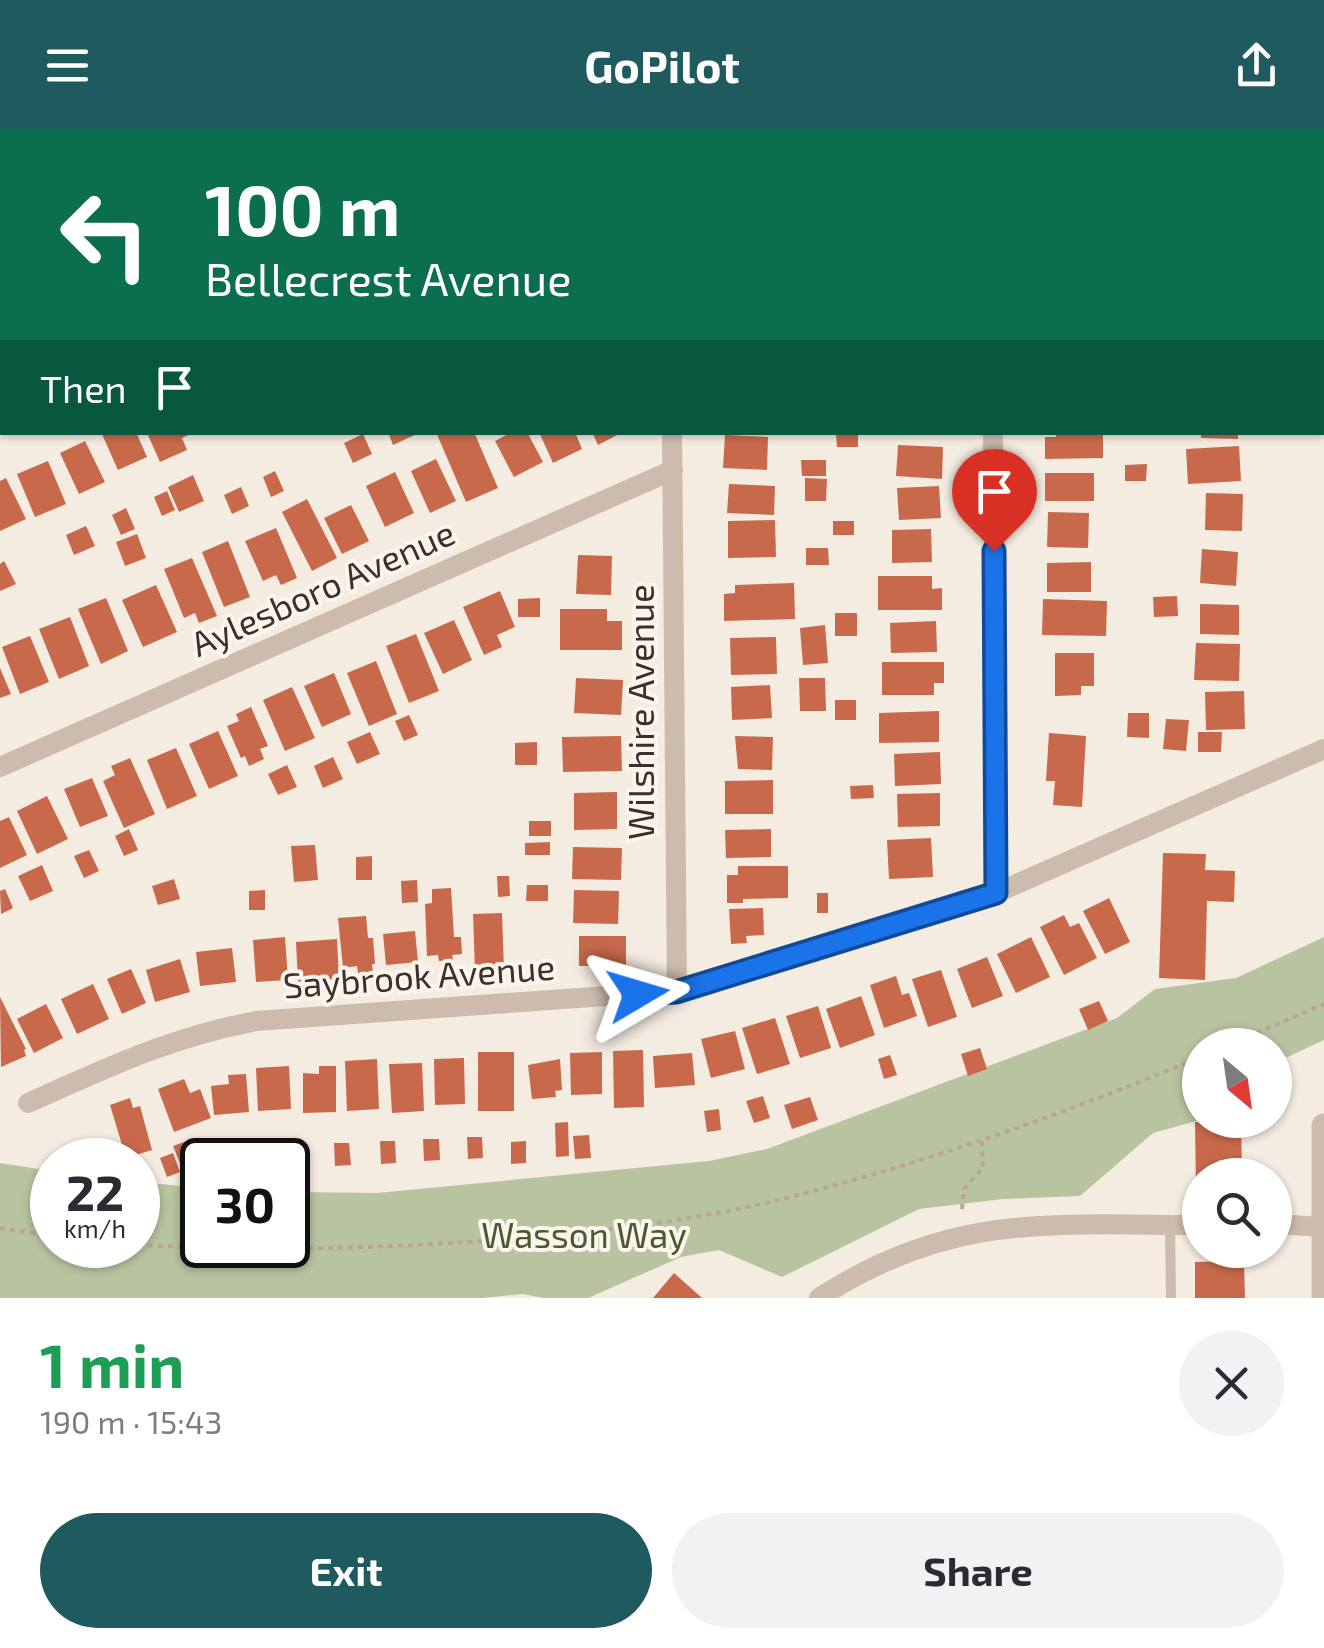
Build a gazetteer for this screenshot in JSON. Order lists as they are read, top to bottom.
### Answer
{
  "streets": {
    "street": ["Aylesboro Avenue", "Wilshire Avenue", "Saybrook Avenue"]
  },
  "crossings": [
    ["Aylesboro Avenue", "Wilshire Avenue"],
    ["Wilshire Avenue", "Saybrook Avenue"]
  ],
  "parks": ["Wasson Way"],
  "north": "bottom right",
  "page": {
    "header": "GoPilot",
    "turn": ["100 m", "Bellecrest Avenue"],
    "then": "Then",
    "speed": "22 km/h",
    "limit": "30",
    "heading": ["1 min", "190 m · 15:43"],
    "buttons": ["Exit", "Share"]
  }
}
